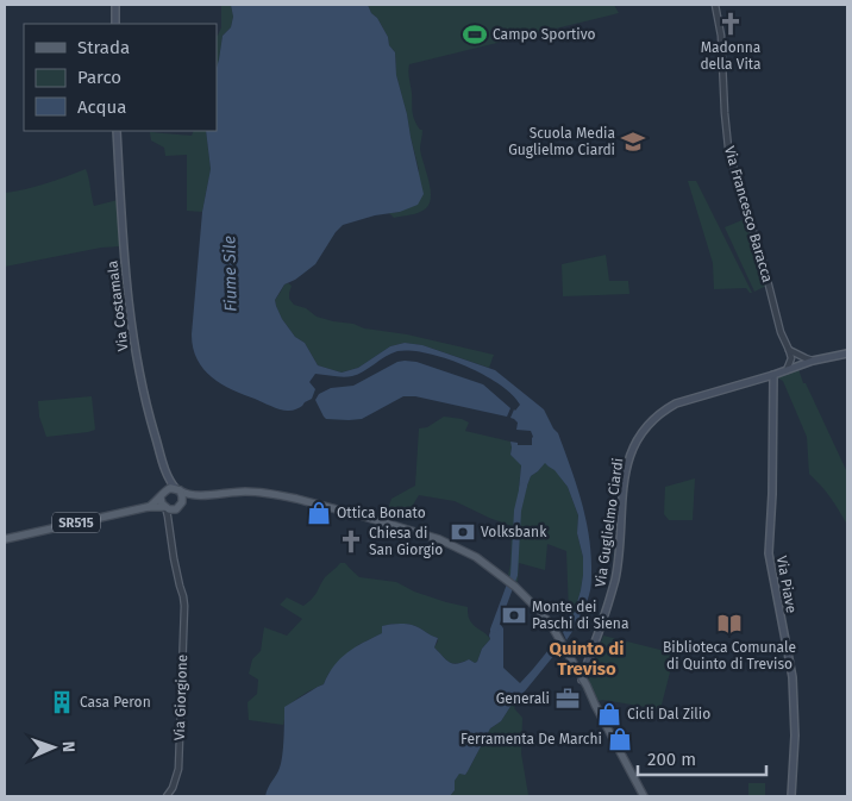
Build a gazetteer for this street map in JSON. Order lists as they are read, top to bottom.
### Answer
{
  "streets": {
    "main road": [
      "Via Costamala",
      "SR515",
      "Via Guglielmo Ciardi",
      "Via Piave"
    ],
    "street": ["Via Francesco Baracca", "Via Giorgione"]
  },
  "crossings": [
    ["Via Francesco Baracca", "Via Guglielmo Ciardi"],
    ["Via Costamala", "SR515"],
    ["Via Costamala", "Via Giorgione"],
    ["SR515", "Via Guglielmo Ciardi"],
    ["SR515", "Via Giorgione"],
    ["Via Guglielmo Ciardi", "Via Piave"]
  ],
  "districts": ["Quinto di Treviso"],
  "water": ["Fiume Sile"],
  "places": {
    "church": ["Madonna della Vita", "Chiesa di San Giorgio"],
    "sports": ["Campo Sportivo"],
    "school or university": ["Scuola Media Guglielmo Ciardi"],
    "shop": ["Ottica Bonato", "Cicli Dal Zilio", "Ferramenta De Marchi"],
    "bank": ["Volksbank", "Monte dei Paschi di Siena"],
    "library": ["Biblioteca Comunale di Quinto di Treviso"],
    "office": ["Generali"],
    "building": ["Casa Peron"]
  },
  "legend": ["Strada", "Parco", "Acqua"],
  "scale_bar": "200 m",
  "north": "right"
}
